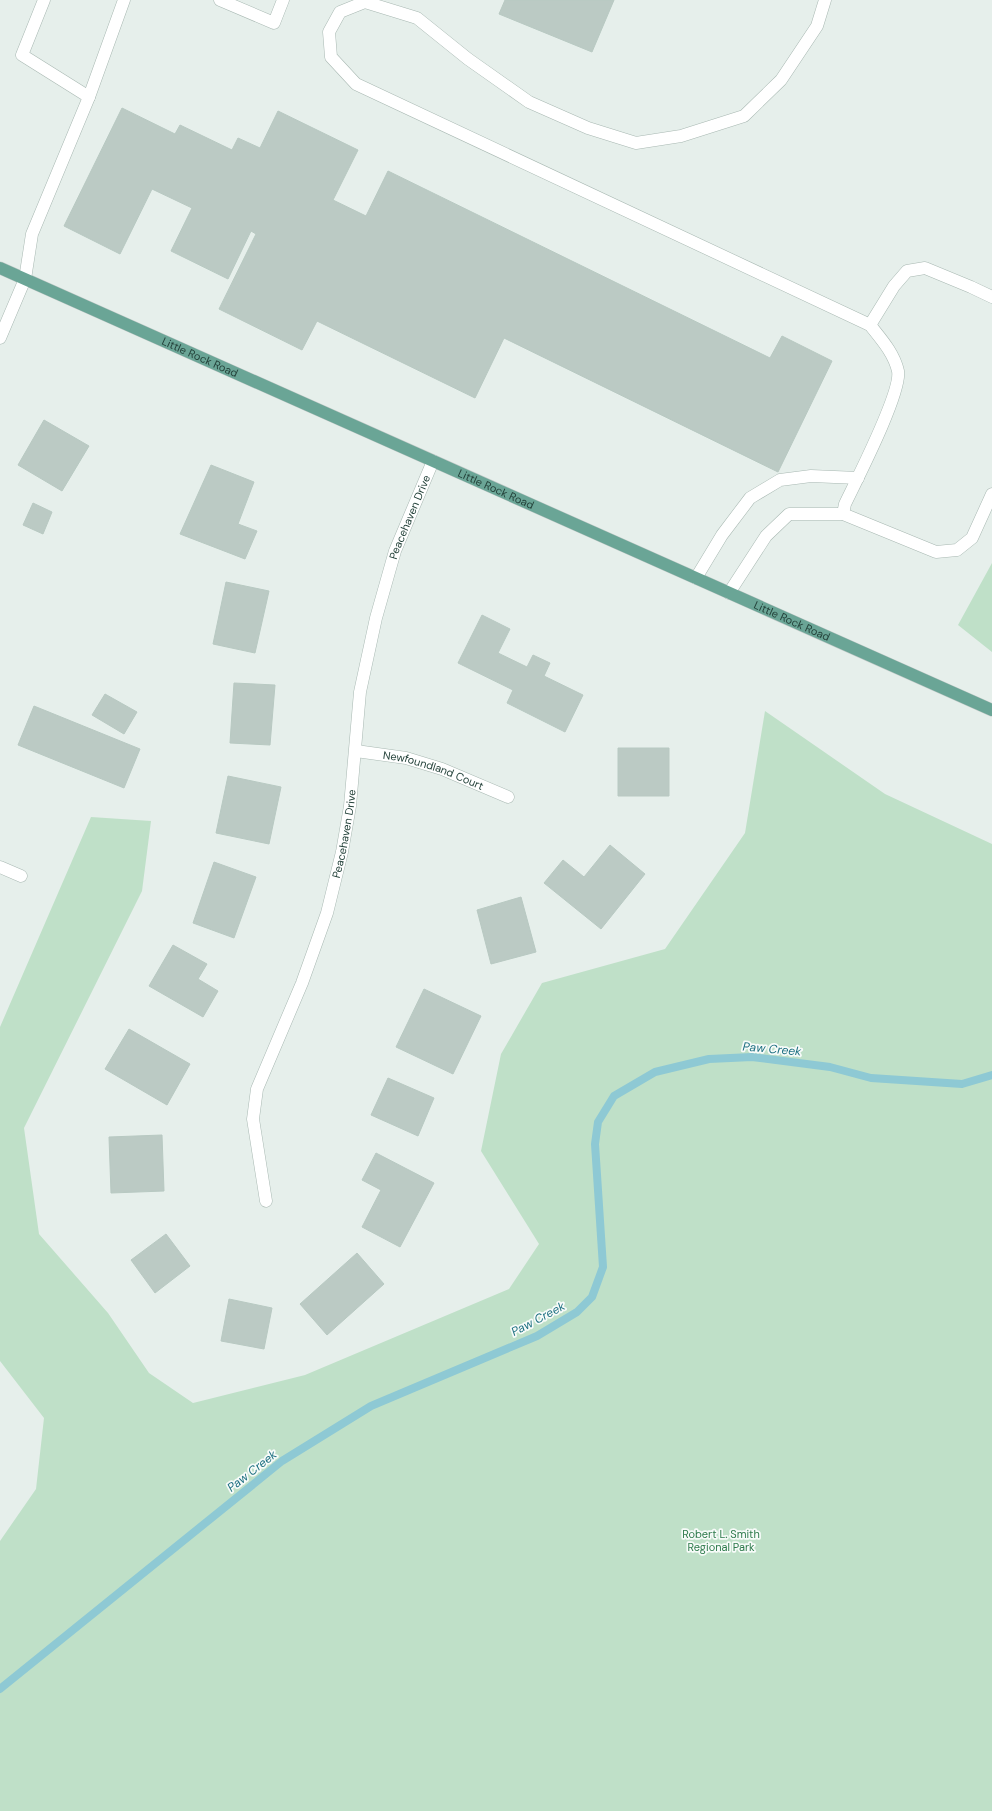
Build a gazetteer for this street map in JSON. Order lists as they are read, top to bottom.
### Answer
{
  "streets": {
    "main road": ["Little Rock Road"],
    "street": ["Peacehaven Drive", "Newfoundland Court"]
  },
  "crossings": [
    ["Little Rock Road", "Peacehaven Drive"],
    ["Peacehaven Drive", "Newfoundland Court"]
  ],
  "water": ["Paw Creek"],
  "parks": ["Robert L. Smith Regional Park"]
}
